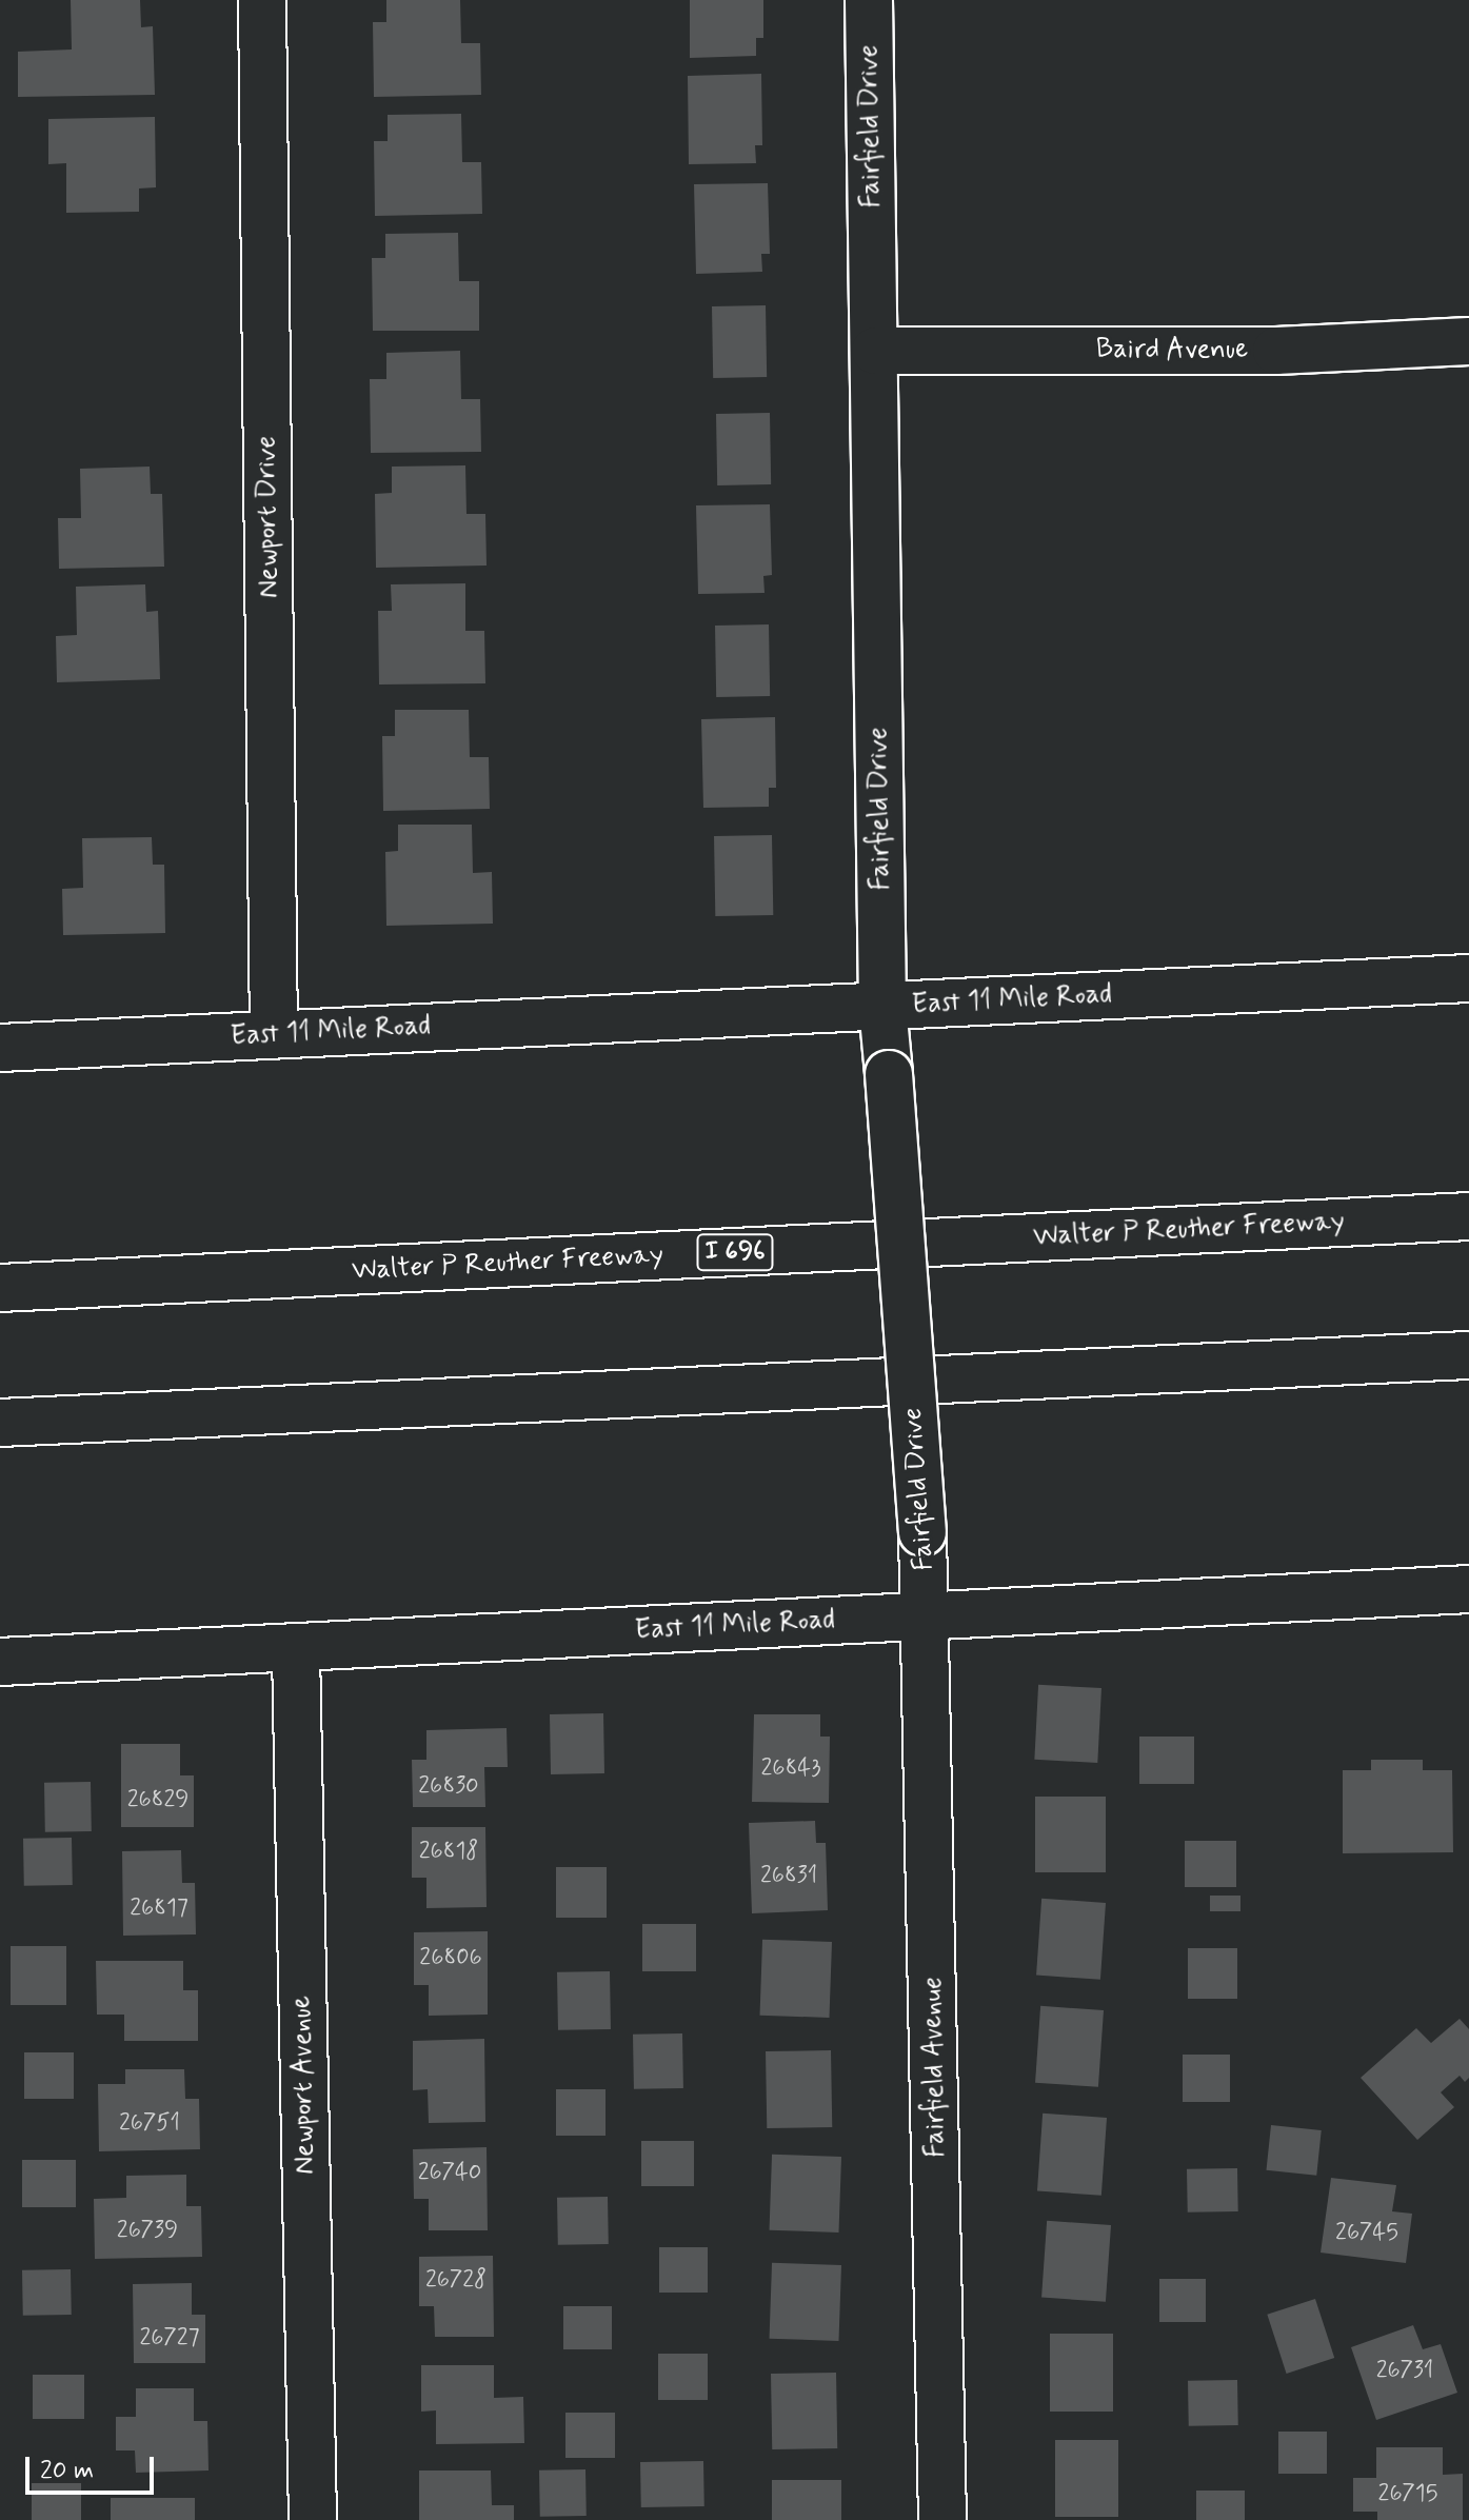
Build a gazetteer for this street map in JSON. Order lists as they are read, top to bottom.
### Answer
{
  "streets": {
    "main road": [
      "Fairfield Drive",
      "Baird Avenue",
      "Newport Drive",
      "East 11 Mile Road",
      "Walter P Reuther Freeway",
      "I 696",
      "Fairfield Avenue",
      "Newport Avenue"
    ]
  },
  "crossings": [
    ["Fairfield Drive", "Baird Avenue"],
    ["Fairfield Drive", "East 11 Mile Road"],
    ["Fairfield Drive", "Fairfield Avenue"],
    ["Newport Drive", "East 11 Mile Road"],
    ["East 11 Mile Road", "Fairfield Avenue"],
    ["East 11 Mile Road", "Newport Avenue"]
  ],
  "house_numbers": [
    "26843",
    "26830",
    "26829",
    "26818",
    "26831",
    "26817",
    "26806",
    "26751",
    "26740",
    "26739",
    "26745",
    "26728",
    "26727",
    "26731",
    "26715"
  ],
  "scale_bar": "20 m"
}
